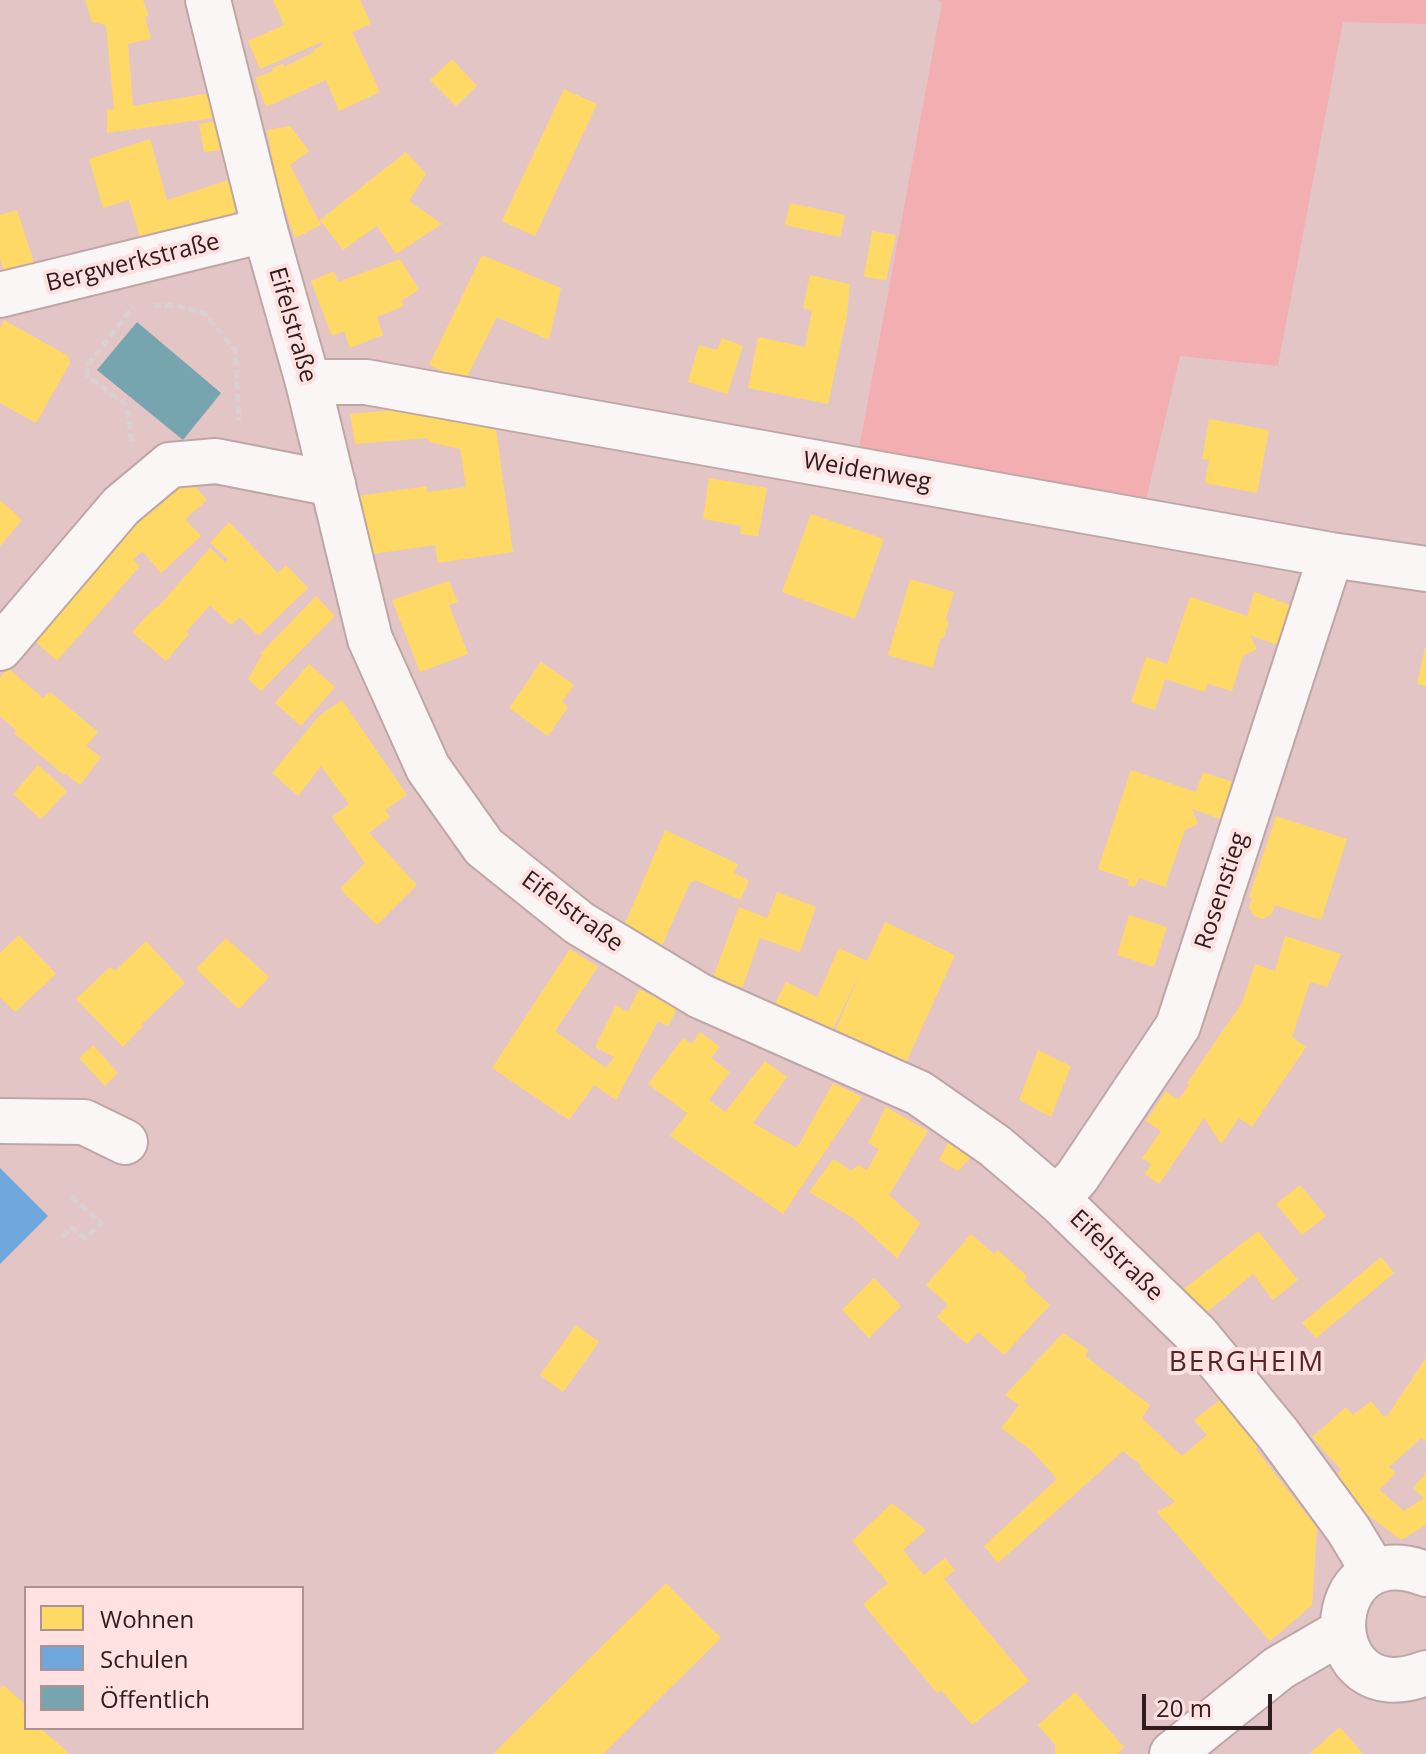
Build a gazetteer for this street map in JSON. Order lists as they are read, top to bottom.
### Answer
{
  "streets": {
    "street": [
      "Bergwerkstraße",
      "Eifelstraße",
      "Weidenweg",
      "Rosenstieg"
    ]
  },
  "crossings": [
    ["Bergwerkstraße", "Eifelstraße"],
    ["Eifelstraße", "Weidenweg"],
    ["Eifelstraße", "Rosenstieg"],
    ["Weidenweg", "Rosenstieg"]
  ],
  "districts": ["BERGHEIM"],
  "legend": ["Wohnen", "Schulen", "Öffentlich"],
  "scale_bar": "20 m"
}
